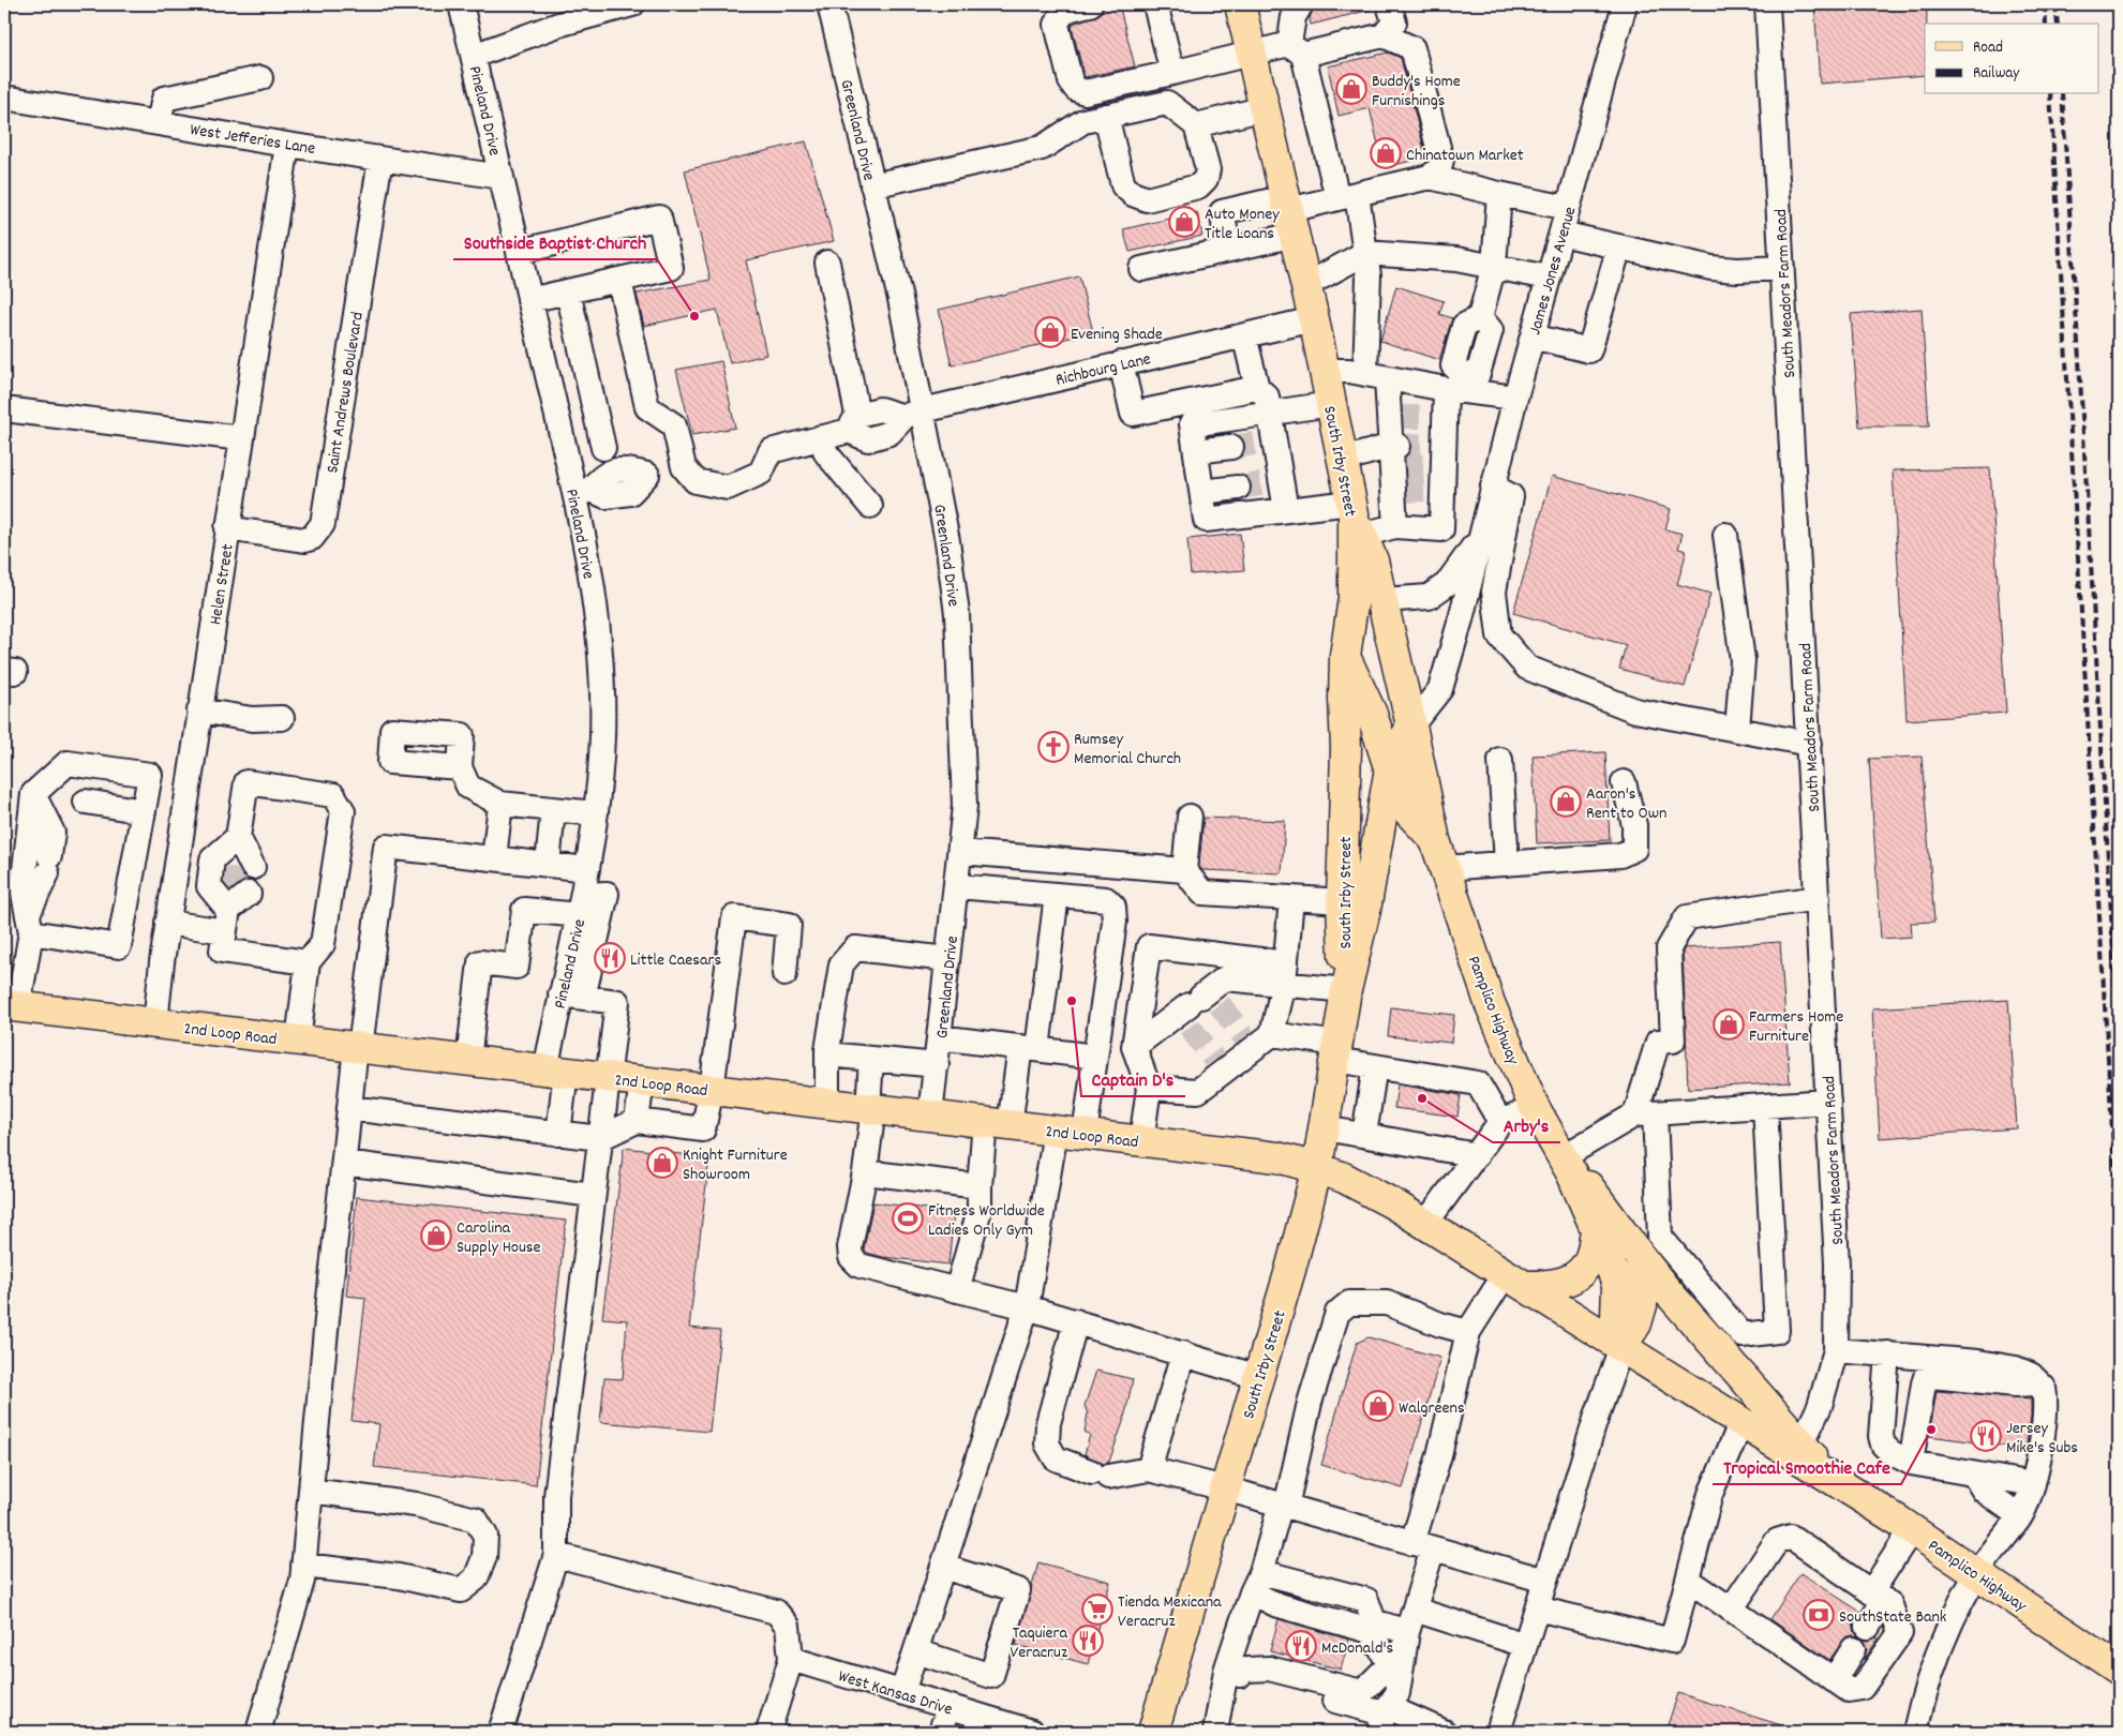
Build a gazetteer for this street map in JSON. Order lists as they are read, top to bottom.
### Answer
{
  "streets": {
    "main road": ["South Irby Street", "Pamplico Highway", "2nd Loop Road"],
    "street": [
      "Pineland Drive",
      "Greenland Drive",
      "West Jefferies Lane",
      "James Jones Avenue",
      "South Meadors Farm Road",
      "Richbourg Lane",
      "Saint Andrews Boulevard",
      "Helen Street",
      "West Kansas Drive"
    ]
  },
  "crossings": [
    ["Pineland Drive", "West Jefferies Lane"],
    ["Pineland Drive", "2nd Loop Road"],
    ["Greenland Drive", "Richbourg Lane"],
    ["Greenland Drive", "2nd Loop Road"],
    ["West Jefferies Lane", "Saint Andrews Boulevard"],
    ["West Jefferies Lane", "Helen Street"],
    ["James Jones Avenue", "South Irby Street"],
    ["James Jones Avenue", "Pamplico Highway"],
    ["South Meadors Farm Road", "Pamplico Highway"],
    ["Richbourg Lane", "South Irby Street"],
    ["Saint Andrews Boulevard", "Helen Street"],
    ["South Irby Street", "Pamplico Highway"],
    ["South Irby Street", "2nd Loop Road"],
    ["Helen Street", "2nd Loop Road"],
    ["Pamplico Highway", "2nd Loop Road"]
  ],
  "places": {
    "shop": [
      "Buddy's Home Furnishings",
      "Chinatown Market",
      "Auto Money Title Loans",
      "Evening Shade",
      "Aaron's Rent to Own",
      "Farmers Home Furniture",
      "Knight Furniture Showroom",
      "Carolina Supply House",
      "Walgreens"
    ],
    "other": [
      "Southside Baptist Church",
      "Captain D's",
      "Arby's",
      "Tropical Smoothie Cafe"
    ],
    "church": ["Rumsey Memorial Church"],
    "restaurant": [
      "Little Caesars",
      "Jersey Mike's Subs",
      "Taquiera Veracruz",
      "McDonald's"
    ],
    "sports": ["Fitness Worldwide Ladies Only Gym"],
    "supermarket": ["Tienda Mexicana Veracruz"],
    "bank": ["SouthState Bank"]
  },
  "legend": ["Road", "Railway"]
}
